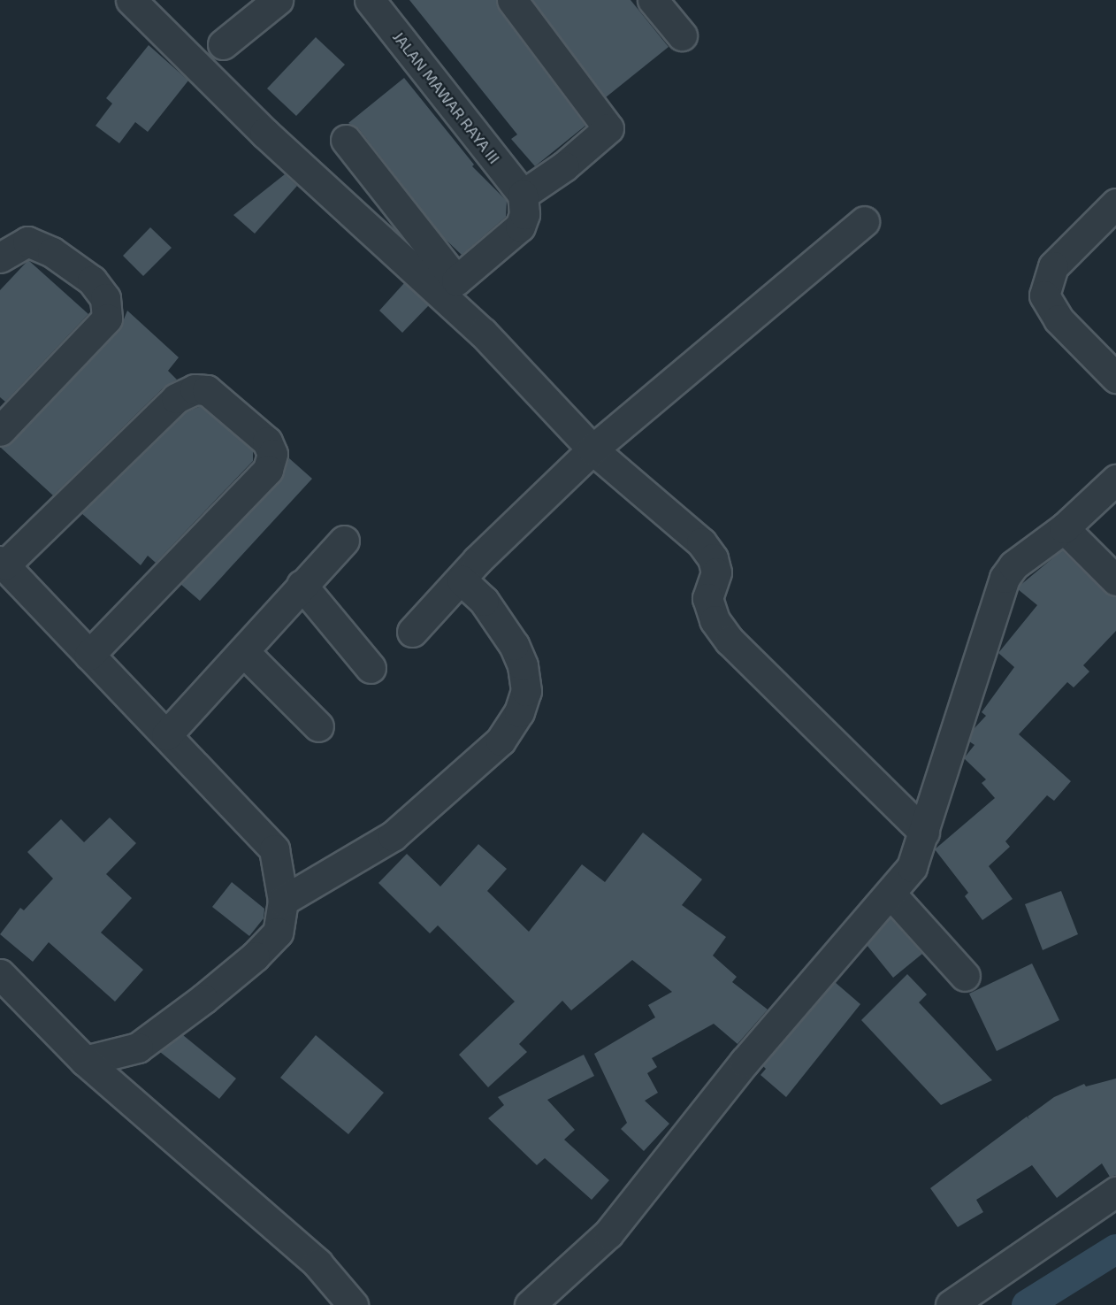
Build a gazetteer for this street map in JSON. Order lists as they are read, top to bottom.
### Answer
{
  "streets": {
    "street": ["JALAN MAWAR RAYA III"]
  }
}
